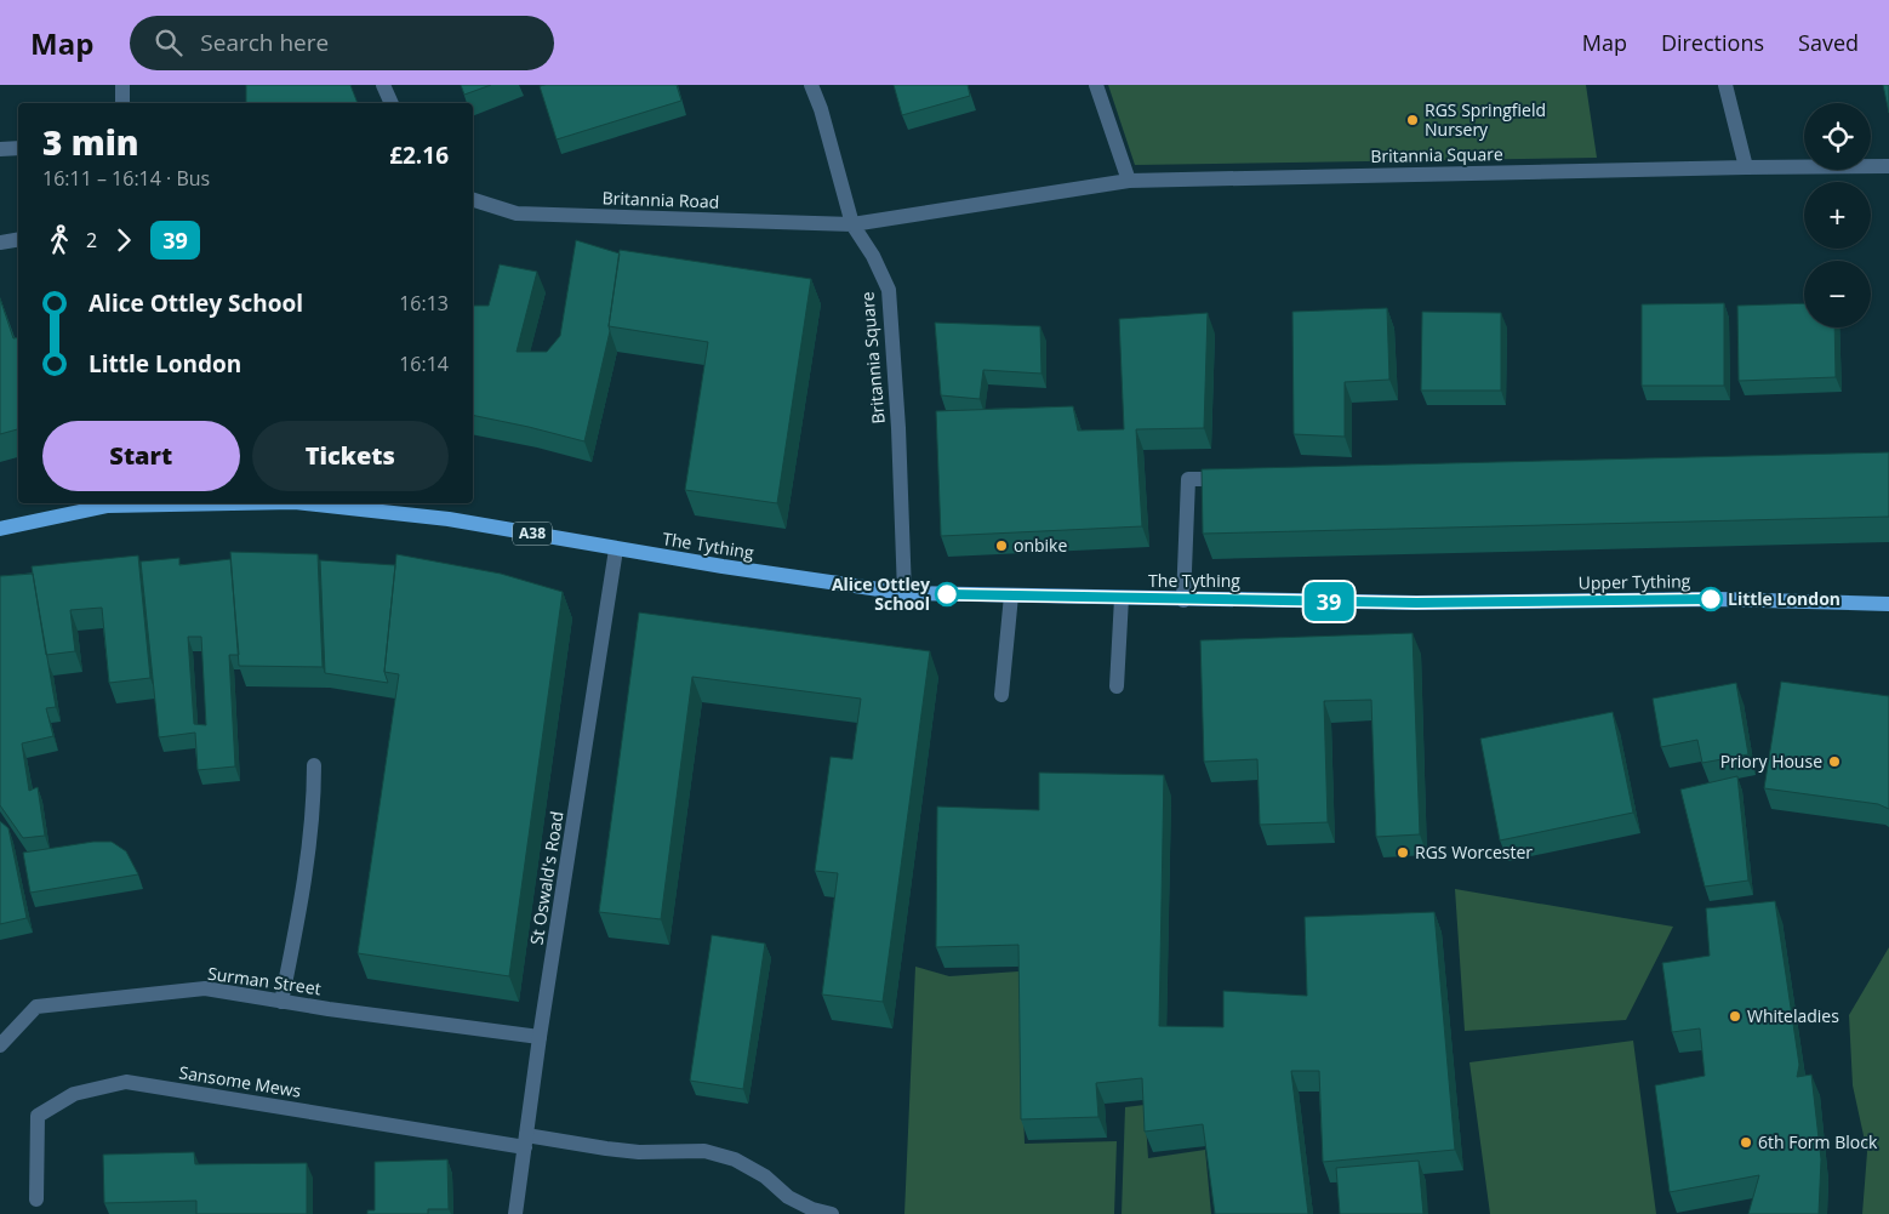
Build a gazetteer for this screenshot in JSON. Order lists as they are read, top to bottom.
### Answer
{
  "streets": {
    "main road": ["A38", "The Tything", "Upper Tything"],
    "street": [
      "Britannia Square",
      "Britannia Road",
      "St Oswald's Road",
      "Surman Street",
      "Sansome Mews"
    ]
  },
  "crossings": [
    ["Britannia Square", "Britannia Road"],
    ["Britannia Square", "The Tything"],
    ["The Tything", "Upper Tything"],
    ["The Tything", "St Oswald's Road"],
    ["St Oswald's Road", "Surman Street"],
    ["St Oswald's Road", "Sansome Mews"]
  ],
  "places": [
    "RGS Springfield Nursery",
    "onbike",
    "Alice Ottley School",
    "Little London",
    "Priory House",
    "RGS Worcester",
    "Whiteladies",
    "6th Form Block"
  ],
  "lines": ["bus line 39"],
  "page": {
    "header": "Map",
    "search": "Search here",
    "nav": ["Map", "Directions", "Saved"],
    "on_map": "39",
    "map_buttons": ["+", "−"],
    "heading": ["3 min", "16:11 – 16:14 · Bus", "£2.16"],
    "legs": ["2", "39"],
    "list": [
      {
        "name": "Alice Ottley School",
        "value": "16:13"
      },
      {
        "name": "Little London",
        "value": "16:14"
      }
    ],
    "buttons": ["Start", "Tickets"]
  }
}
